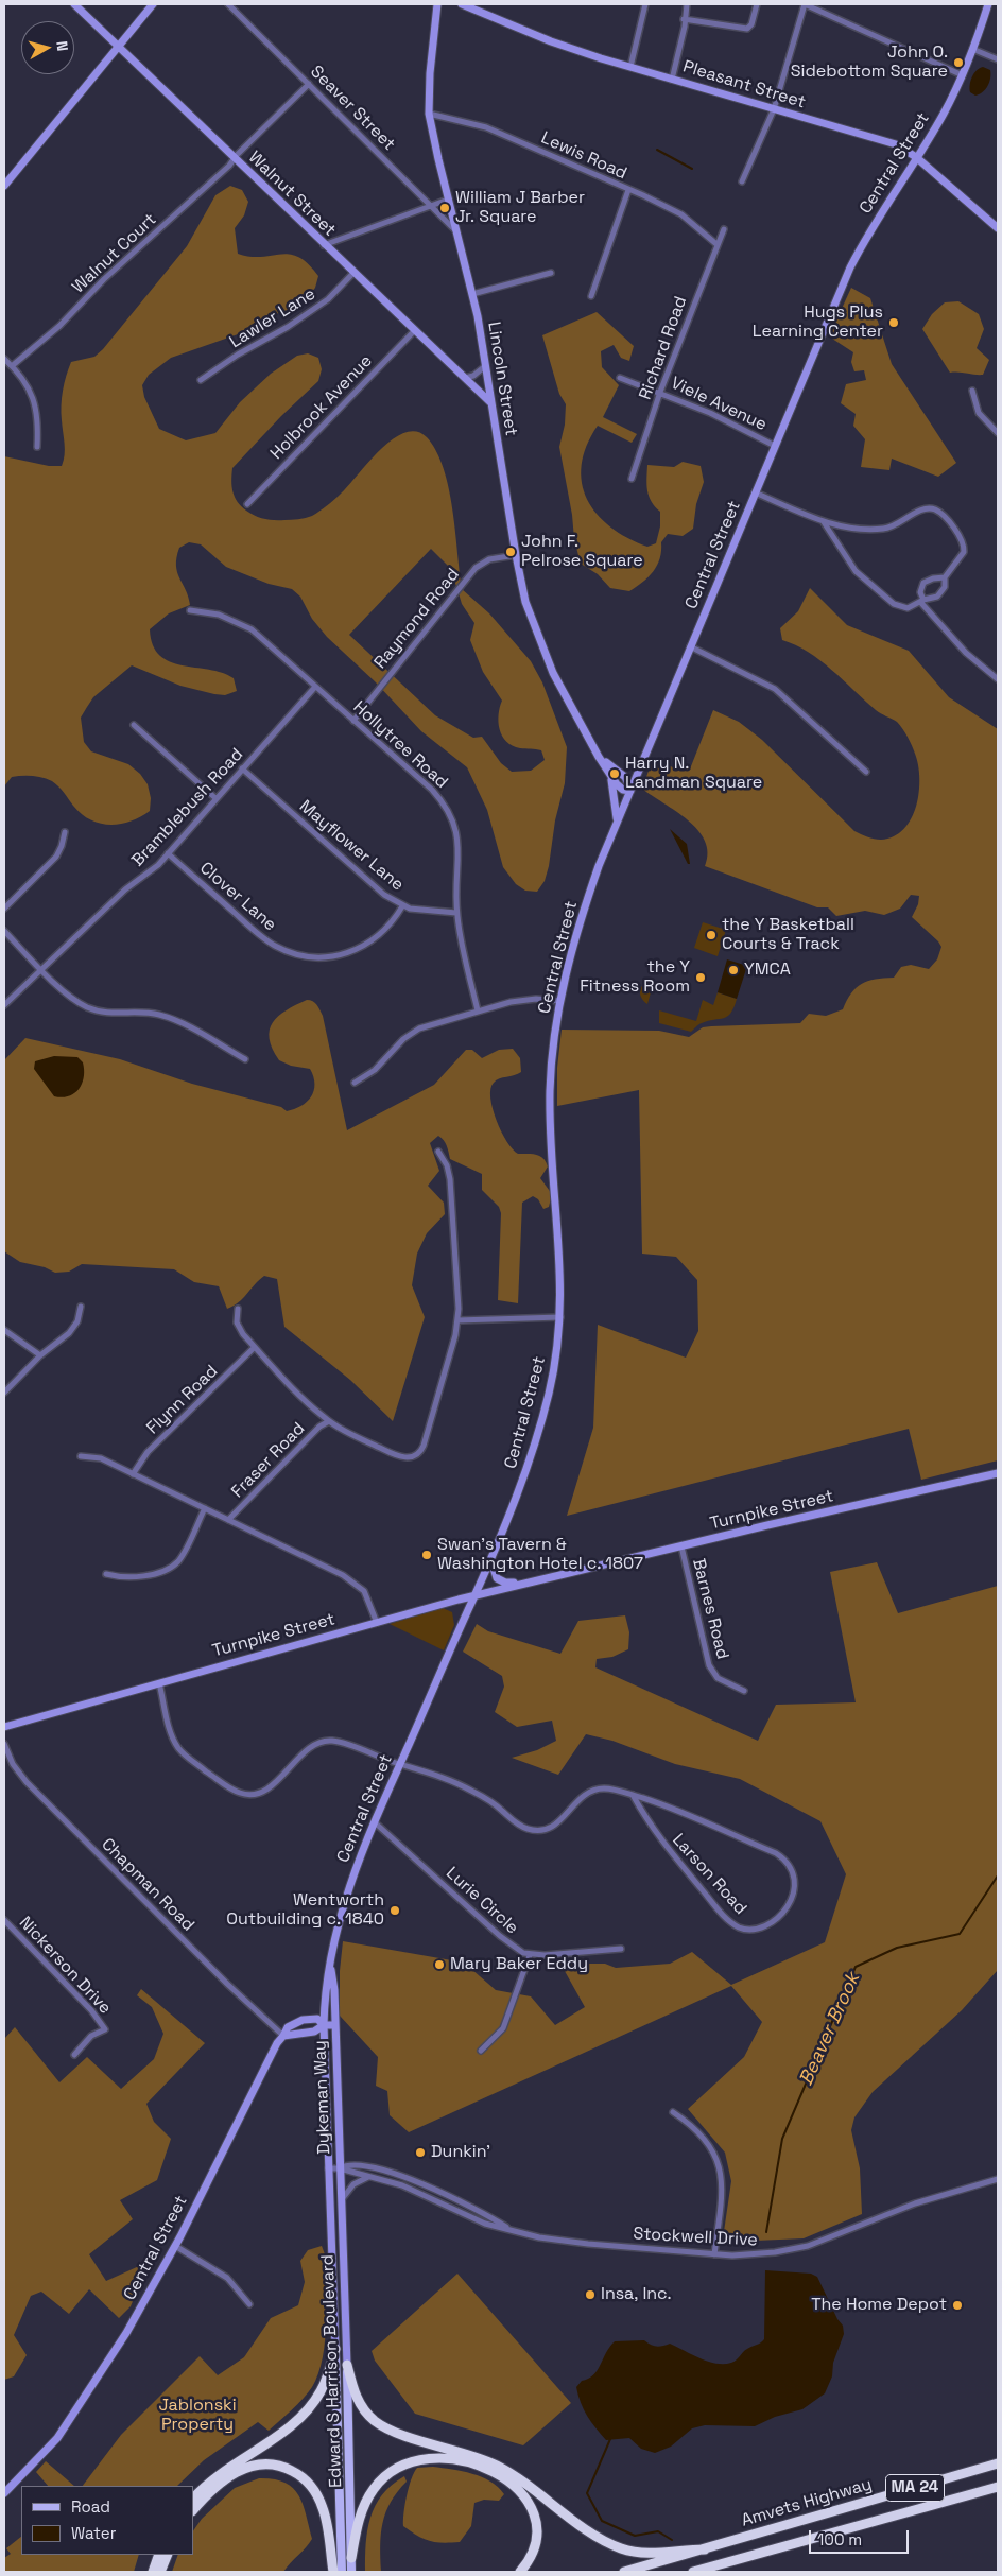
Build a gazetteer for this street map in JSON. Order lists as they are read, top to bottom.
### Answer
{
  "streets": {
    "highway": ["MA 24", "Amvets Highway"],
    "main road": ["Edward S Harrison Boulevard"],
    "street": [
      "Pleasant Street",
      "Seaver Street",
      "Lewis Road",
      "Central Street",
      "Walnut Street",
      "Walnut Court",
      "Lawler Lane",
      "Richard Road",
      "Lincoln Street",
      "Viele Avenue",
      "Holbrook Avenue",
      "Raymond Road",
      "Hollytree Road",
      "Bramblebush Road",
      "Mayflower Lane",
      "Clover Lane",
      "Flynn Road",
      "Fraser Road",
      "Turnpike Street",
      "Barnes Road",
      "Larson Road",
      "Chapman Road",
      "Lurie Circle",
      "Nickerson Drive",
      "Dykeman Way",
      "Stockwell Drive"
    ]
  },
  "crossings": [
    ["Pleasant Street", "Central Street"],
    ["Seaver Street", "Walnut Court"],
    ["Seaver Street", "Lincoln Street"],
    ["Lewis Road", "Richard Road"],
    ["Lewis Road", "Lincoln Street"],
    ["Central Street", "Lincoln Street"],
    ["Central Street", "Viele Avenue"],
    ["Central Street", "Turnpike Street"],
    ["Central Street", "Larson Road"],
    ["Central Street", "Chapman Road"],
    ["Central Street", "Lurie Circle"],
    ["Central Street", "Dykeman Way"],
    ["Walnut Street", "Walnut Court"],
    ["Walnut Street", "Lawler Lane"],
    ["Walnut Street", "Lincoln Street"],
    ["Walnut Street", "Holbrook Avenue"],
    ["Richard Road", "Viele Avenue"],
    ["Lincoln Street", "Raymond Road"],
    ["Raymond Road", "Hollytree Road"],
    ["Hollytree Road", "Bramblebush Road"],
    ["Hollytree Road", "Mayflower Lane"],
    ["Bramblebush Road", "Mayflower Lane"],
    ["Bramblebush Road", "Clover Lane"],
    ["Mayflower Lane", "Clover Lane"],
    ["Turnpike Street", "Barnes Road"],
    ["Dykeman Way", "Stockwell Drive"],
    ["Dykeman Way", "Edward S Harrison Boulevard"],
    ["Stockwell Drive", "Edward S Harrison Boulevard"]
  ],
  "water": ["Beaver Brook"],
  "parks": ["Jablonski Property"],
  "places": [
    "John O. Sidebottom Square",
    "William J Barber Jr. Square",
    "Hugs Plus Learning Center",
    "John F. Pelrose Square",
    "Harry N. Landman Square",
    "the Y Basketball Courts & Track",
    "YMCA",
    "the Y Fitness Room",
    "Swan's Tavern & Washington Hotel c. 1807",
    "Wentworth Outbuilding c. 1840",
    "Mary Baker Eddy",
    "Dunkin'",
    "Insa, Inc.",
    "The Home Depot"
  ],
  "legend": ["Road", "Water"],
  "scale_bar": "100 m",
  "north": "right"
}
